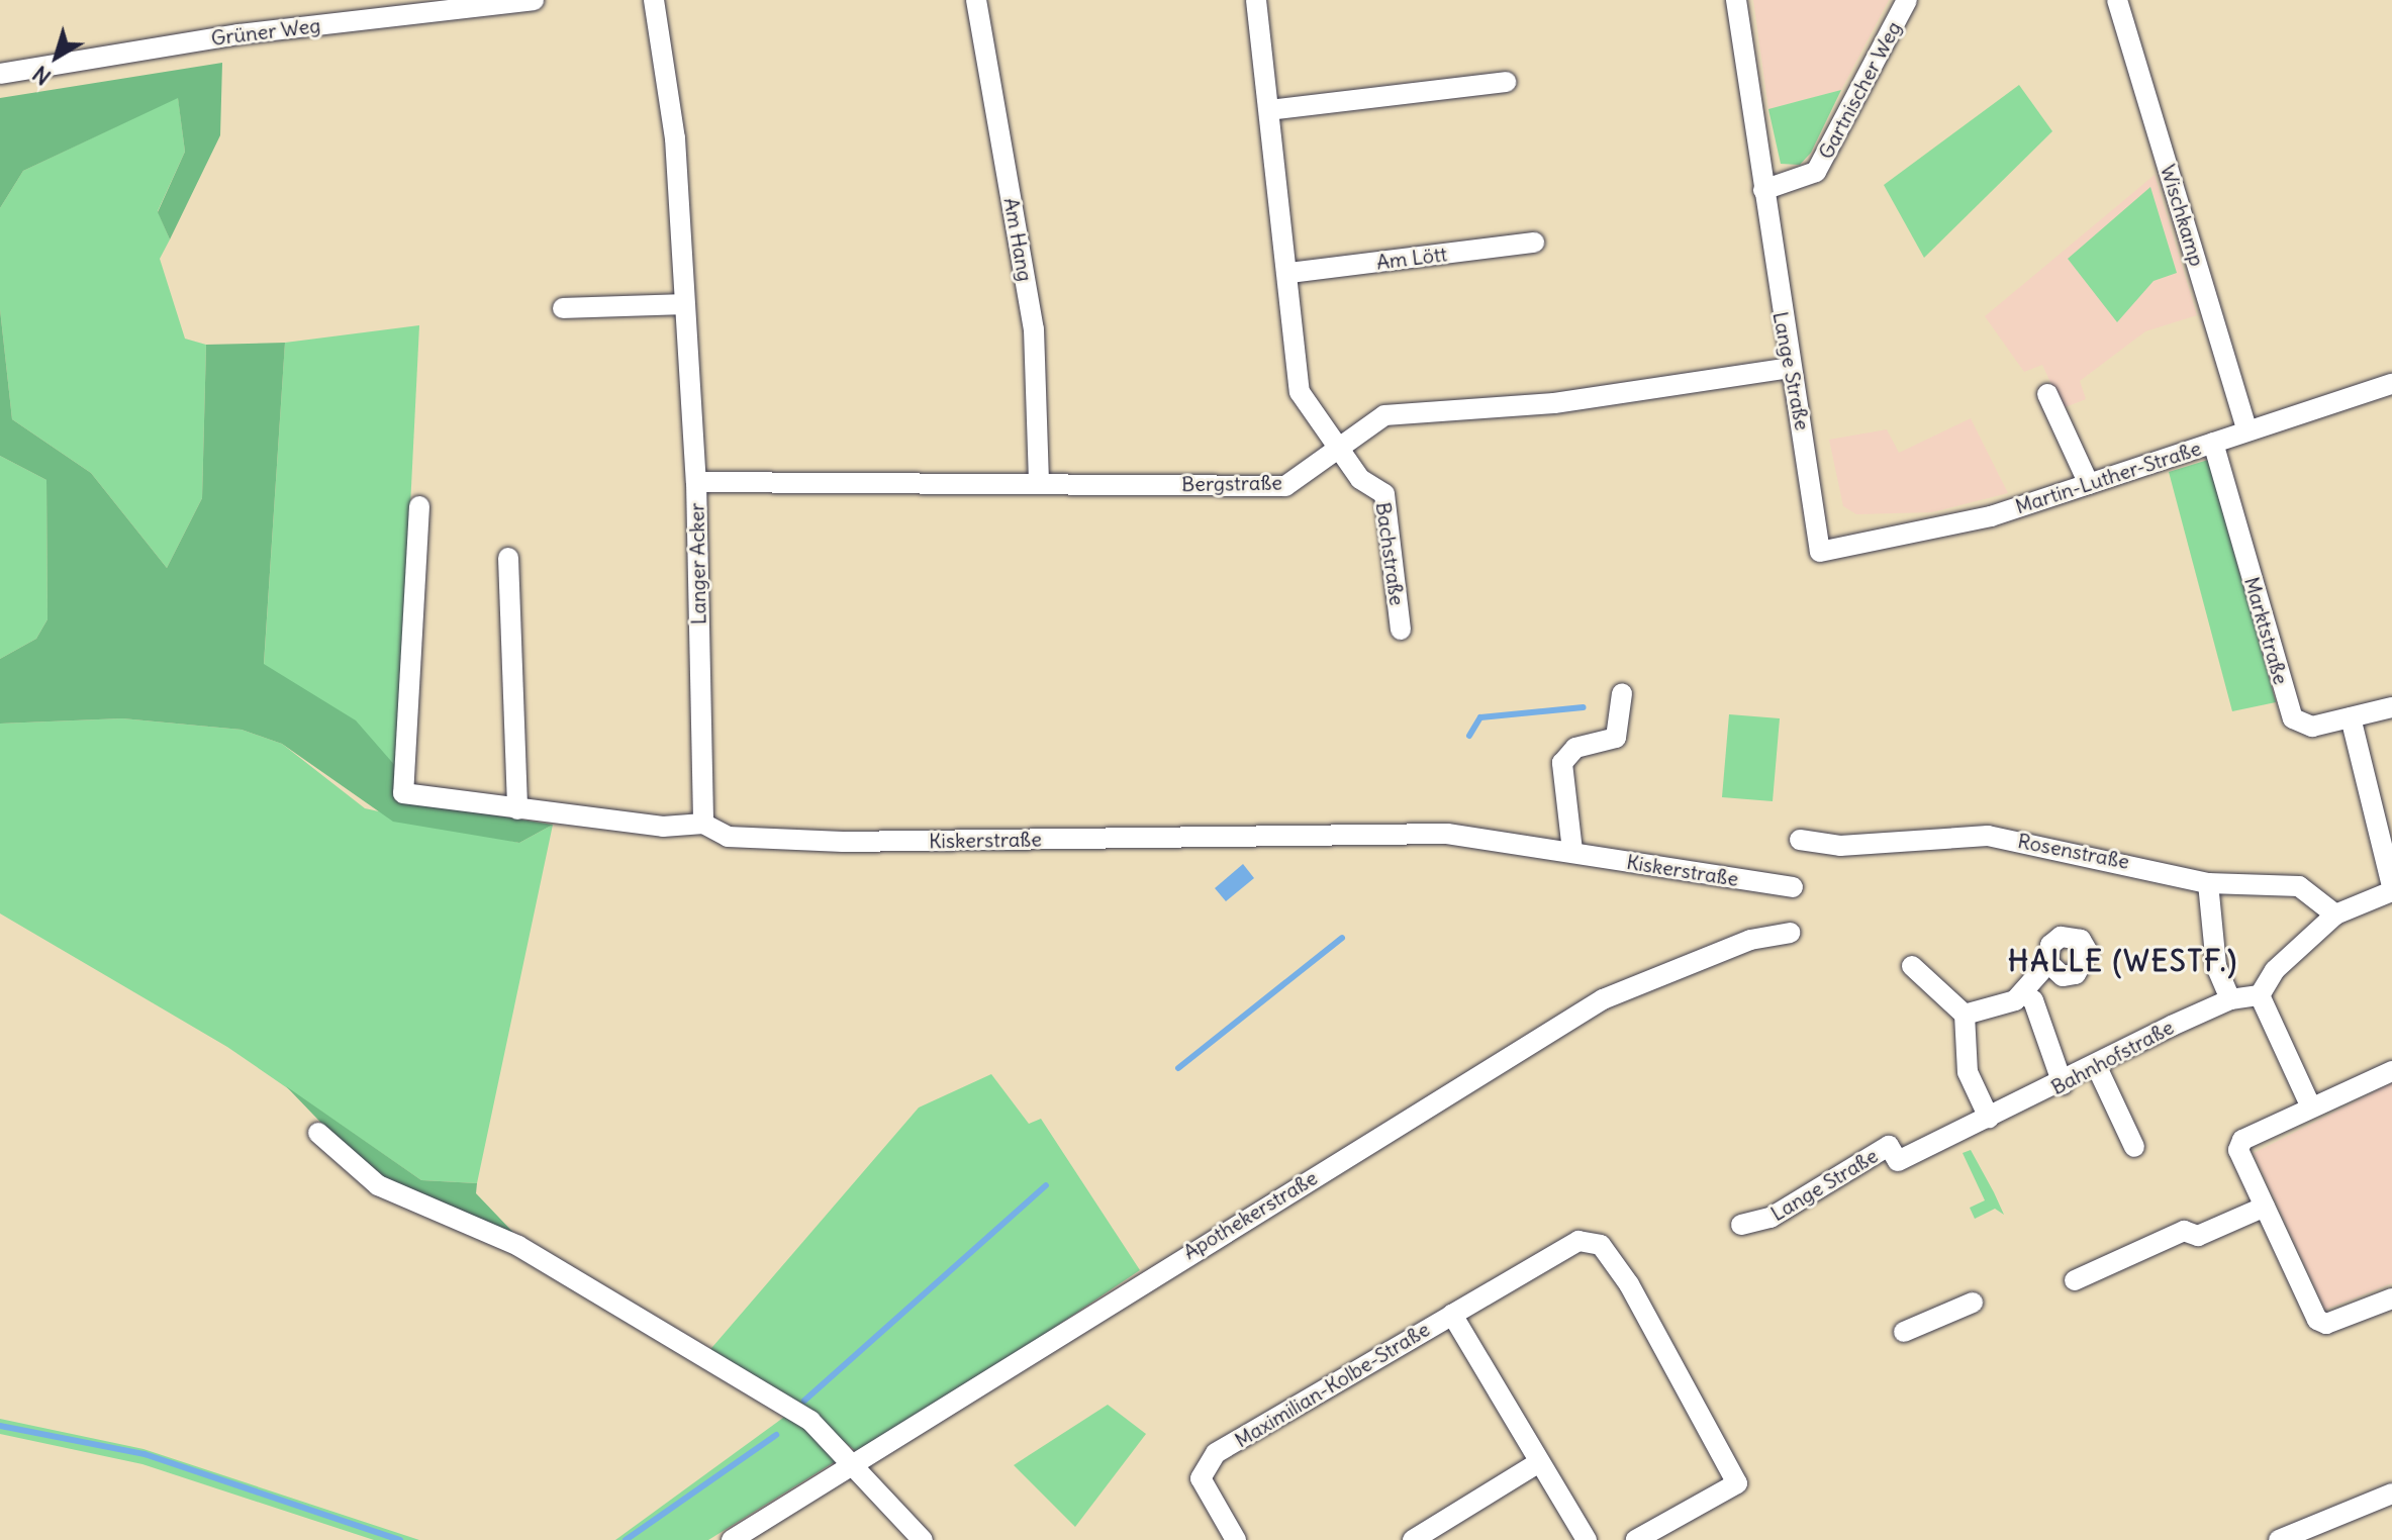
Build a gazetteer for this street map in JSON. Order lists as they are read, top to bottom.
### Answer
{
  "streets": {
    "street": [
      "Grüner Weg",
      "Gartnischer Weg",
      "Wischkamp",
      "Am Hang",
      "Am Lött",
      "Lange Straße",
      "Martin-Luther-Straße",
      "Bergstraße",
      "Bachstraße",
      "Langer Acker",
      "Marktstraße",
      "Kiskerstraße",
      "Rosenstraße",
      "Bahnhofstraße",
      "Apothekerstraße",
      "Maximilian-Kolbe-Straße"
    ]
  },
  "crossings": [
    ["Gartnischer Weg", "Lange Straße"],
    ["Wischkamp", "Martin-Luther-Straße"],
    ["Am Hang", "Bergstraße"],
    ["Lange Straße", "Martin-Luther-Straße"],
    ["Lange Straße", "Bergstraße"],
    ["Lange Straße", "Bahnhofstraße"],
    ["Martin-Luther-Straße", "Marktstraße"],
    ["Bergstraße", "Bachstraße"],
    ["Bergstraße", "Langer Acker"],
    ["Langer Acker", "Kiskerstraße"]
  ],
  "districts": ["HALLE (WESTF.)"],
  "north": "bottom left"
}
